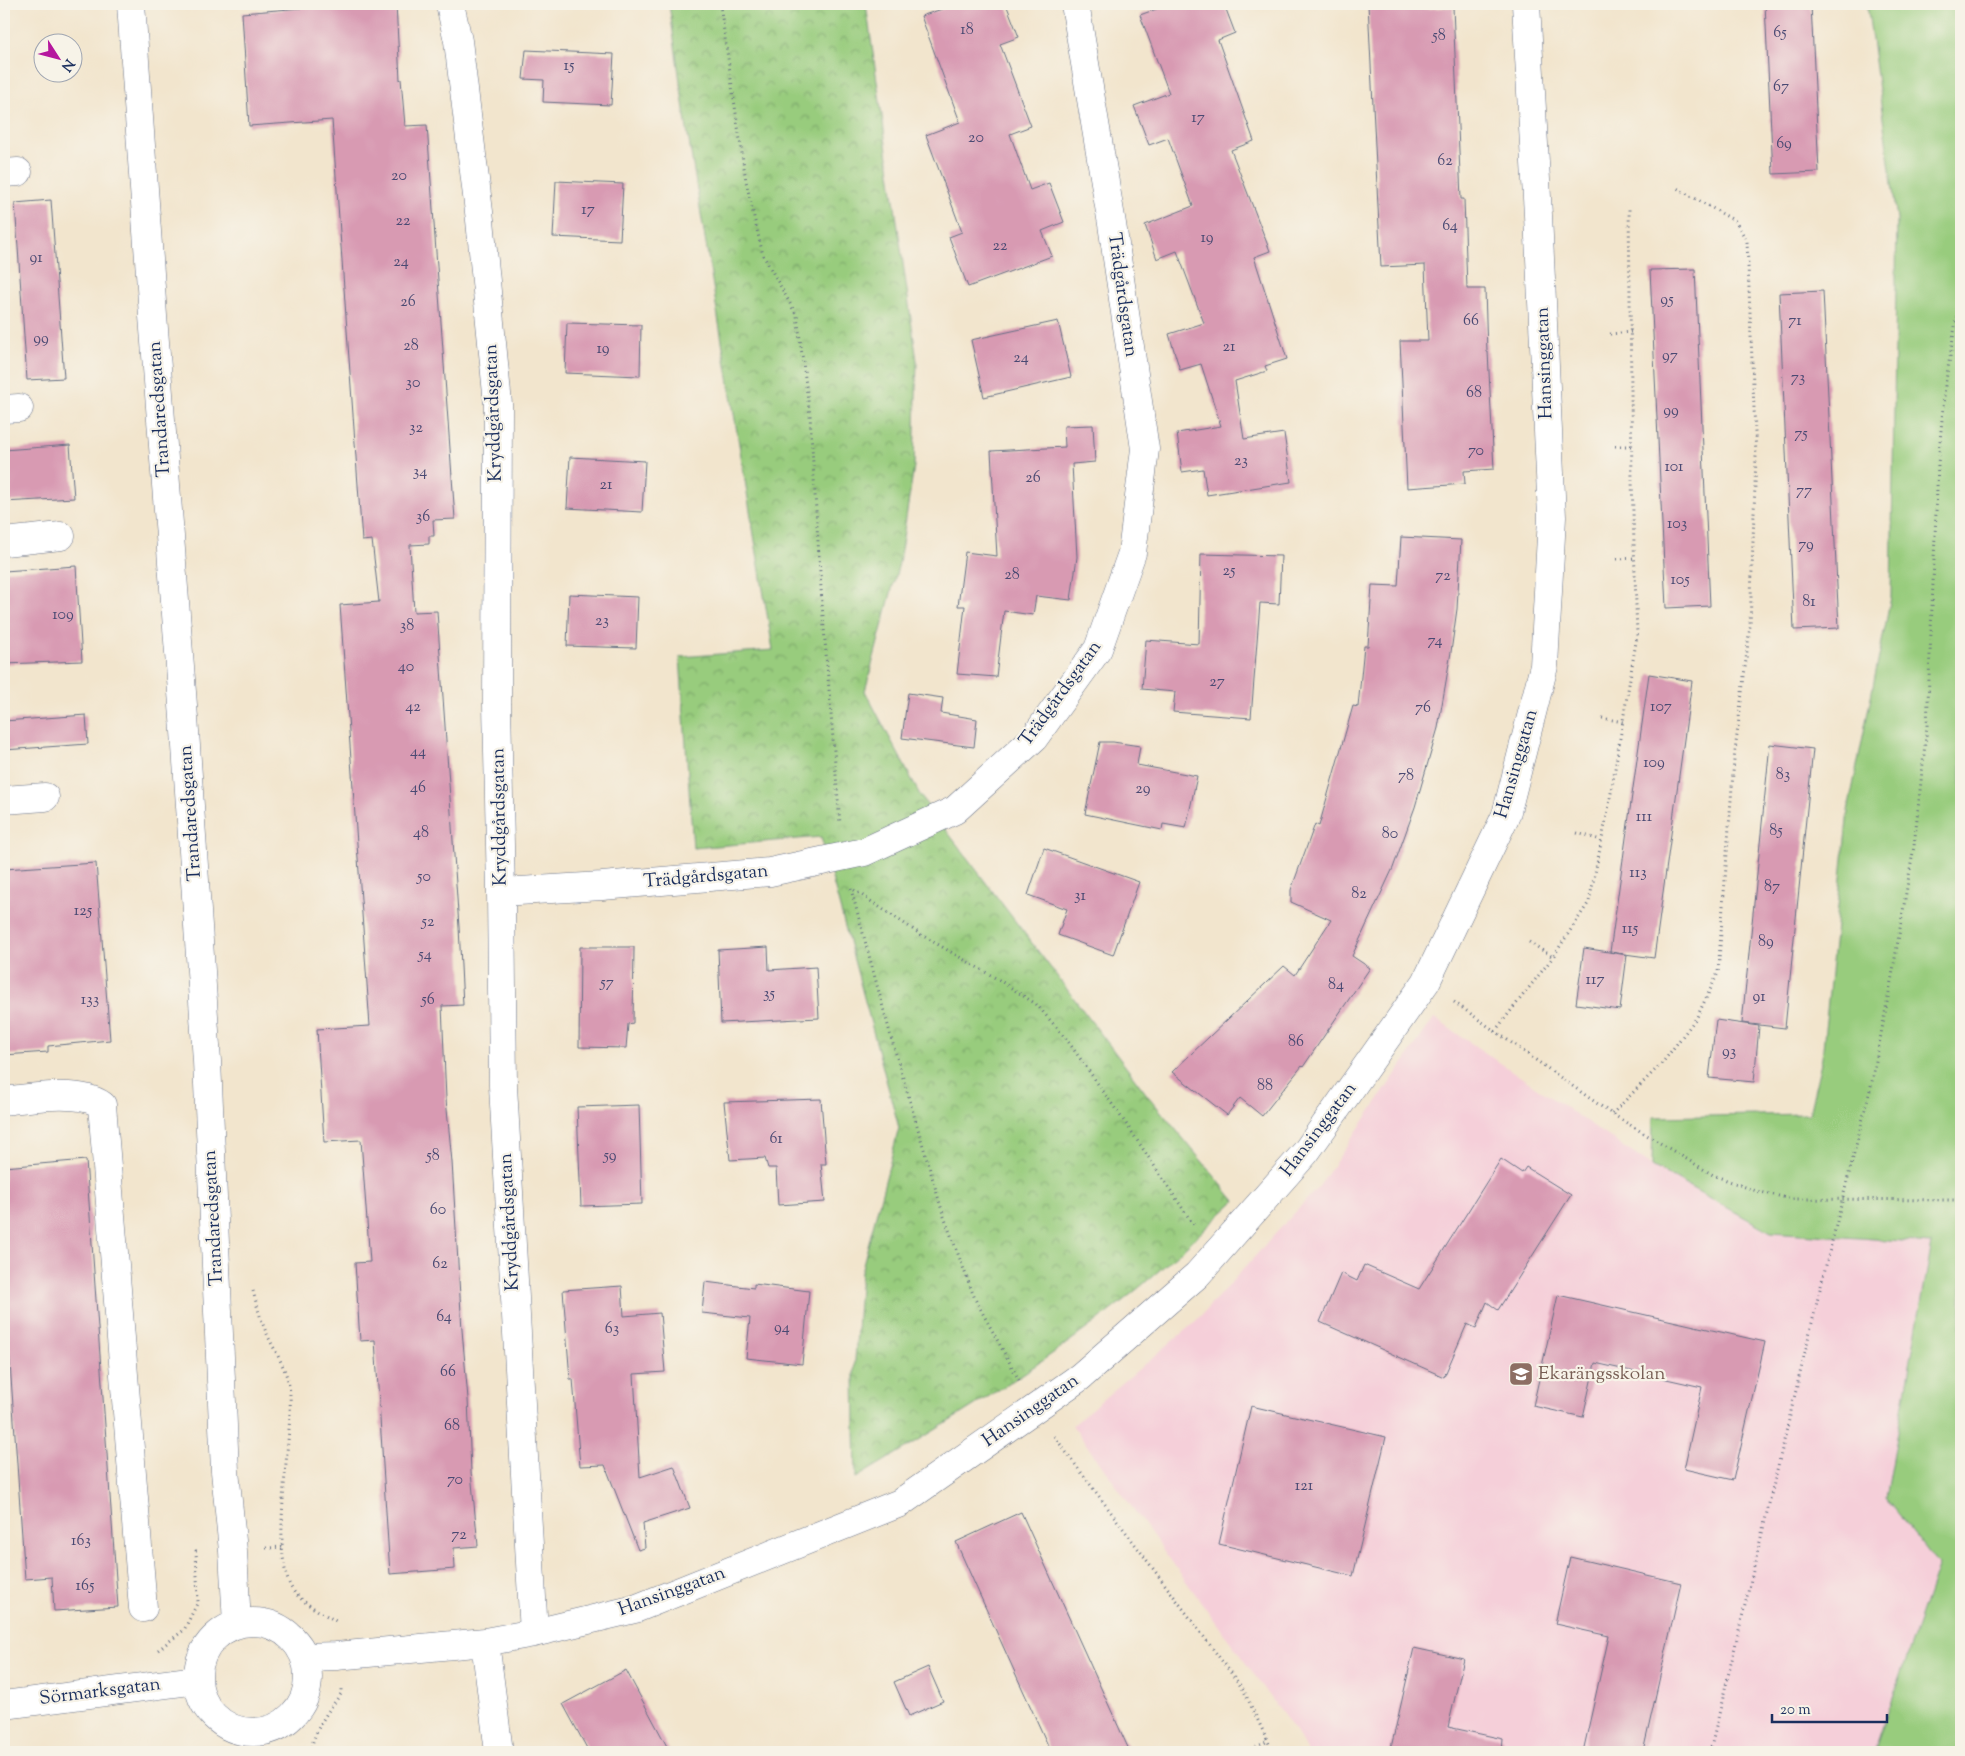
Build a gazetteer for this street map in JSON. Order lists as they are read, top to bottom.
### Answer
{
  "streets": {
    "street": [
      "Trädgårdsgatan",
      "Hansinggatan",
      "Trandaredsgatan",
      "Kryddgårdsgatan",
      "Sörmarksgatan"
    ]
  },
  "crossings": [
    ["Trädgårdsgatan", "Kryddgårdsgatan"],
    ["Hansinggatan", "Trandaredsgatan"],
    ["Hansinggatan", "Kryddgårdsgatan"],
    ["Hansinggatan", "Sörmarksgatan"],
    ["Trandaredsgatan", "Sörmarksgatan"]
  ],
  "places": {
    "school or university": ["Ekarängsskolan"]
  },
  "house_numbers": [
    "18",
    "65",
    "58",
    "15",
    "67",
    "17",
    "20",
    "69",
    "62",
    "20",
    "17",
    "22",
    "64",
    "19",
    "22",
    "91",
    "24",
    "95",
    "26",
    "66",
    "71",
    "99",
    "28",
    "21",
    "19",
    "97",
    "24",
    "73",
    "30",
    "68",
    "99",
    "32",
    "75",
    "70",
    "23",
    "101",
    "34",
    "26",
    "21",
    "77",
    "36",
    "103",
    "79",
    "25",
    "28",
    "72",
    "105",
    "81",
    "109",
    "23",
    "38",
    "74",
    "40",
    "27",
    "42",
    "107",
    "76",
    "44",
    "109",
    "83",
    "78",
    "46",
    "29",
    "111",
    "85",
    "48",
    "80",
    "113",
    "50",
    "87",
    "82",
    "31",
    "125",
    "52",
    "115",
    "89",
    "54",
    "117",
    "57",
    "84",
    "35",
    "91",
    "133",
    "56",
    "86",
    "93",
    "88",
    "61",
    "58",
    "59",
    "60",
    "62",
    "64",
    "94",
    "63",
    "66",
    "68",
    "70",
    "121",
    "72",
    "163",
    "165"
  ],
  "scale_bar": "20 m",
  "north": "bottom right"
}
